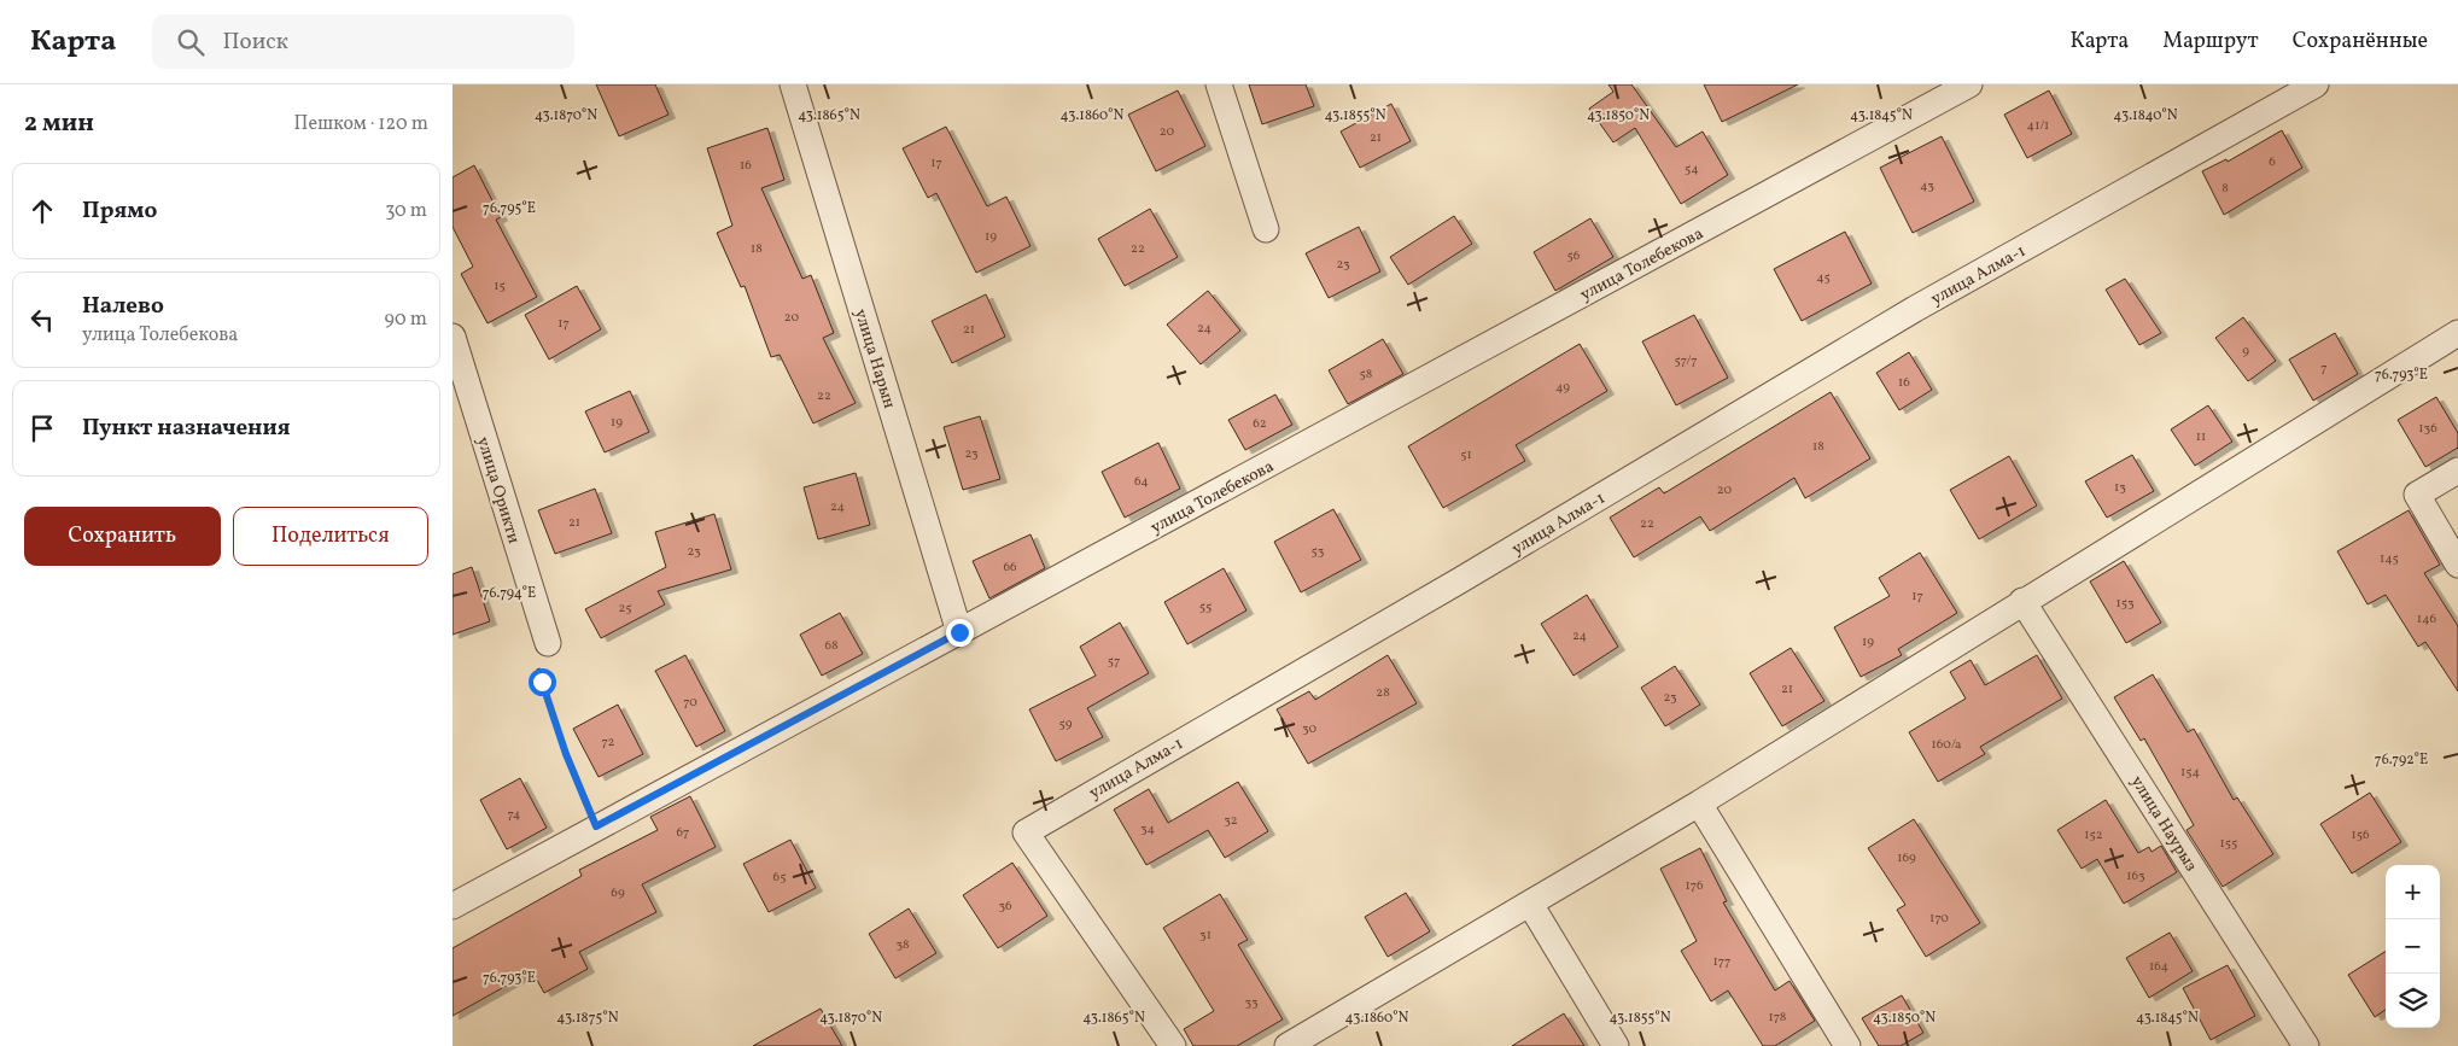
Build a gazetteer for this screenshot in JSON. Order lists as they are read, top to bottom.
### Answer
{
  "streets": {
    "street": [
      "улица Толебекова",
      "улица Алма-1",
      "улица Нарын",
      "улица Орикти",
      "улица Наурыз"
    ]
  },
  "crossings": [
    ["улица Толебекова", "улица Нарын"]
  ],
  "house_numbers": [
    "41/1",
    "20",
    "21",
    "6",
    "17",
    "16",
    "54",
    "43",
    "8",
    "19",
    "18",
    "22",
    "56",
    "23",
    "45",
    "15",
    "20",
    "17",
    "24",
    "21",
    "9",
    "57/7",
    "7",
    "58",
    "16",
    "49",
    "22",
    "19",
    "62",
    "136",
    "11",
    "18",
    "23",
    "51",
    "64",
    "13",
    "20",
    "24",
    "21",
    "22",
    "23",
    "53",
    "145",
    "66",
    "17",
    "153",
    "55",
    "25",
    "146",
    "24",
    "19",
    "68",
    "57",
    "21",
    "28",
    "23",
    "70",
    "59",
    "30",
    "72",
    "160/а",
    "154",
    "74",
    "32",
    "34",
    "67",
    "152",
    "156",
    "155",
    "169",
    "163",
    "65",
    "176",
    "69",
    "36",
    "170",
    "31",
    "38",
    "177",
    "164",
    "33",
    "178"
  ],
  "page": {
    "header": "Карта",
    "search": "Поиск",
    "nav": ["Карта", "Маршрут", "Сохранённые"],
    "heading": ["2 мин", "Пешком · 120 m"],
    "list": [
      ["Прямо", "30 m"],
      ["Налево", "улица Толебекова", "90 m"],
      "Пункт назначения"
    ],
    "buttons": ["Сохранить", "Поделиться"],
    "map_buttons": ["+", "−"]
  },
  "coordinates": [
    "43.1870°N",
    "43.1865°N",
    "43.1860°N",
    "43.1855°N",
    "43.1850°N",
    "43.1845°N",
    "43.1840°N",
    "76.795°E",
    "76.793°E",
    "76.794°E",
    "76.792°E",
    "43.1875°N"
  ]
}
